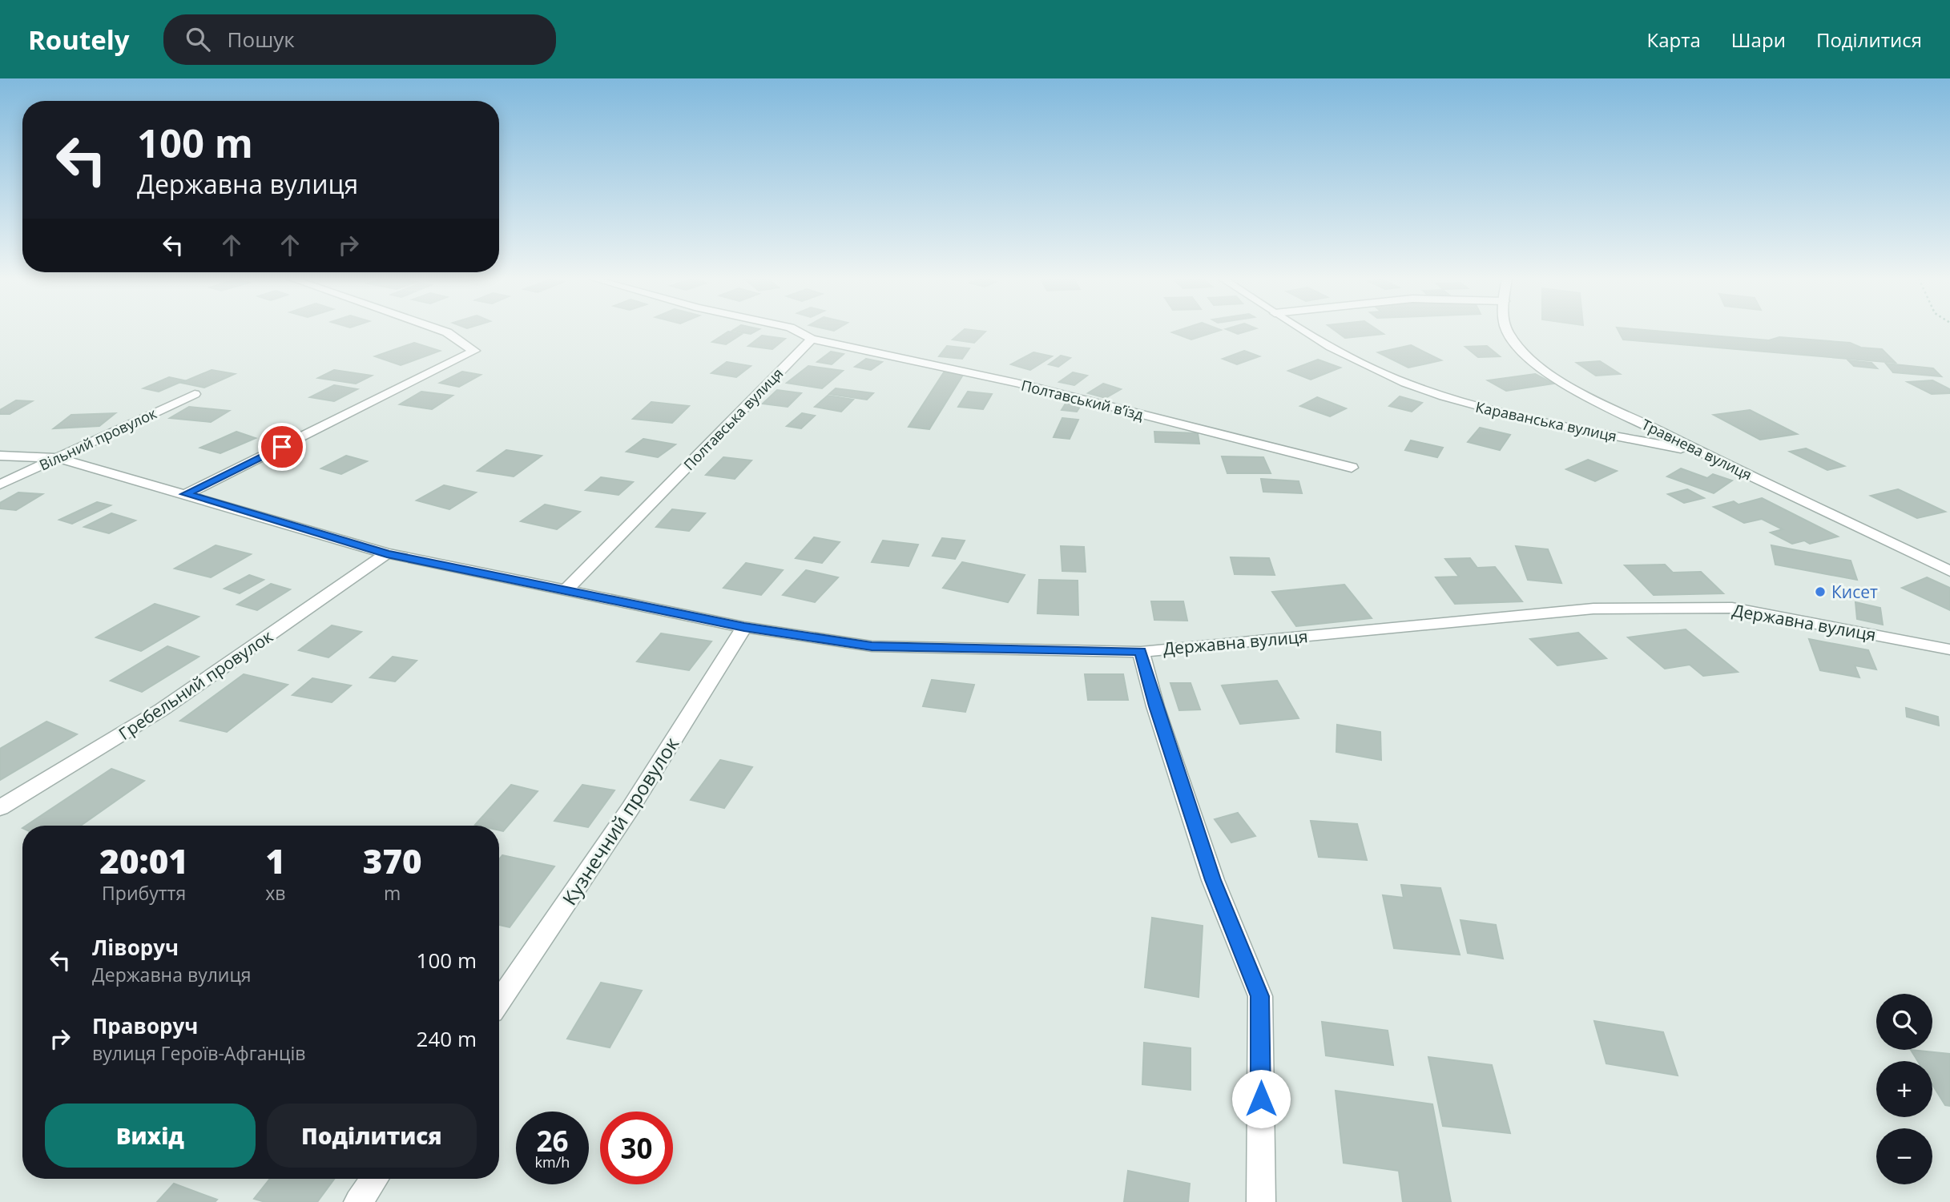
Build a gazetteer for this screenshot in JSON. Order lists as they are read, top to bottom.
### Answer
{
  "streets": {
    "street": [
      "Полтавський в’їзд",
      "Полтавська вулиця",
      "Караванська вулиця",
      "Вільний провулок",
      "Травнева вулиця",
      "Державна вулиця",
      "Гребельний провулок",
      "Кузнечний провулок"
    ]
  },
  "crossings": [
    ["Полтавський в’їзд", "Полтавська вулиця"],
    ["Полтавська вулиця", "Державна вулиця"],
    ["Караванська вулиця", "Травнева вулиця"],
    ["Вільний провулок", "Державна вулиця"],
    ["Державна вулиця", "Гребельний провулок"],
    ["Державна вулиця", "Кузнечний провулок"]
  ],
  "places": ["Кисет"],
  "page": {
    "header": "Routely",
    "search": "Пошук",
    "nav": ["Карта", "Шари", "Поділитися"],
    "turn": ["100 m", "Державна вулиця"],
    "eta": [
      "20:01",
      "Прибуття",
      "1",
      "хв",
      "370",
      "m"
    ],
    "list": [
      {
        "name": "Ліворуч",
        "note": "Державна вулиця",
        "value": "100 m"
      },
      {
        "name": "Праворуч",
        "note": "вулиця Героїв-Афганців",
        "value": "240 m"
      }
    ],
    "map_buttons": ["+", "−"],
    "buttons": ["Вихід", "Поділитися"],
    "speed": "26 km/h",
    "limit": "30"
  }
}
